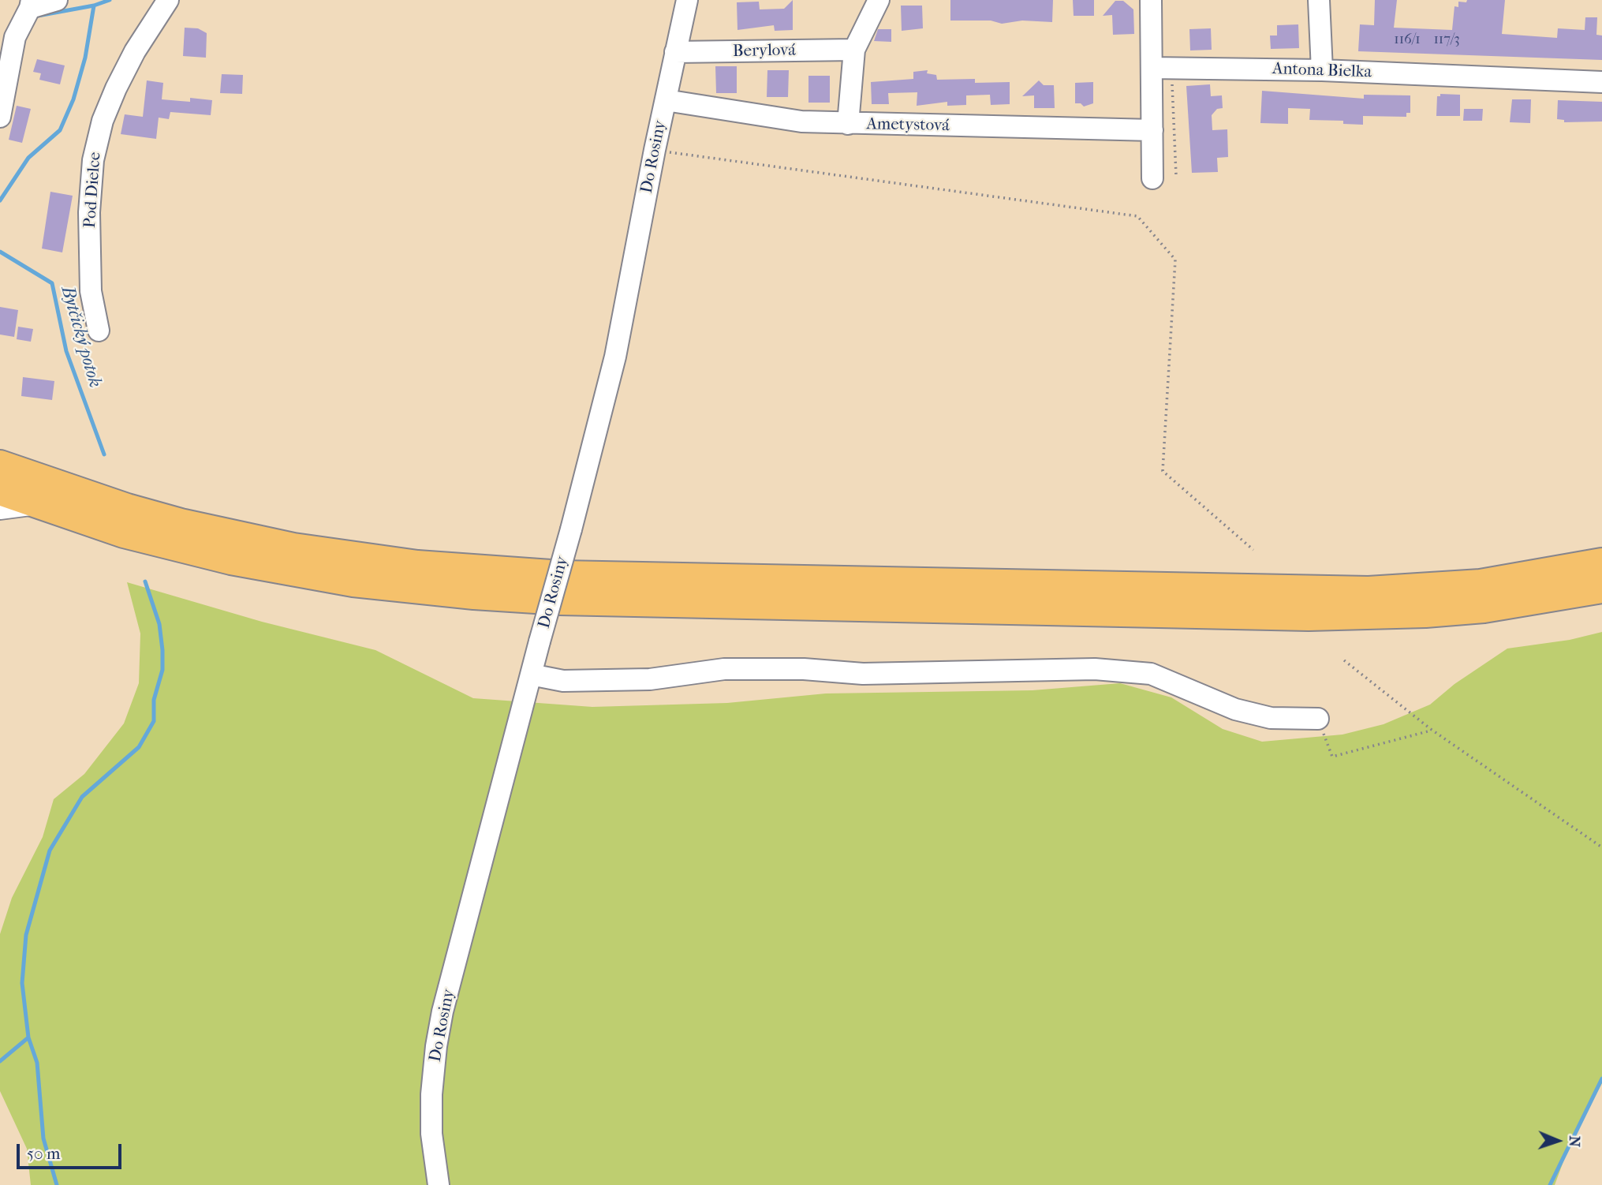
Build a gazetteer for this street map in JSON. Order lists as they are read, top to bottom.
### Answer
{
  "streets": {
    "street": [
      "Berylová",
      "Antona Bielka",
      "Ametystová",
      "Do Rosiny",
      "Pod Dielce"
    ]
  },
  "crossings": [
    ["Berylová", "Do Rosiny"],
    ["Ametystová", "Do Rosiny"]
  ],
  "water": ["Bytčický potok"],
  "house_numbers": ["116/1", "117/3"],
  "scale_bar": "50 m",
  "north": "right"
}
